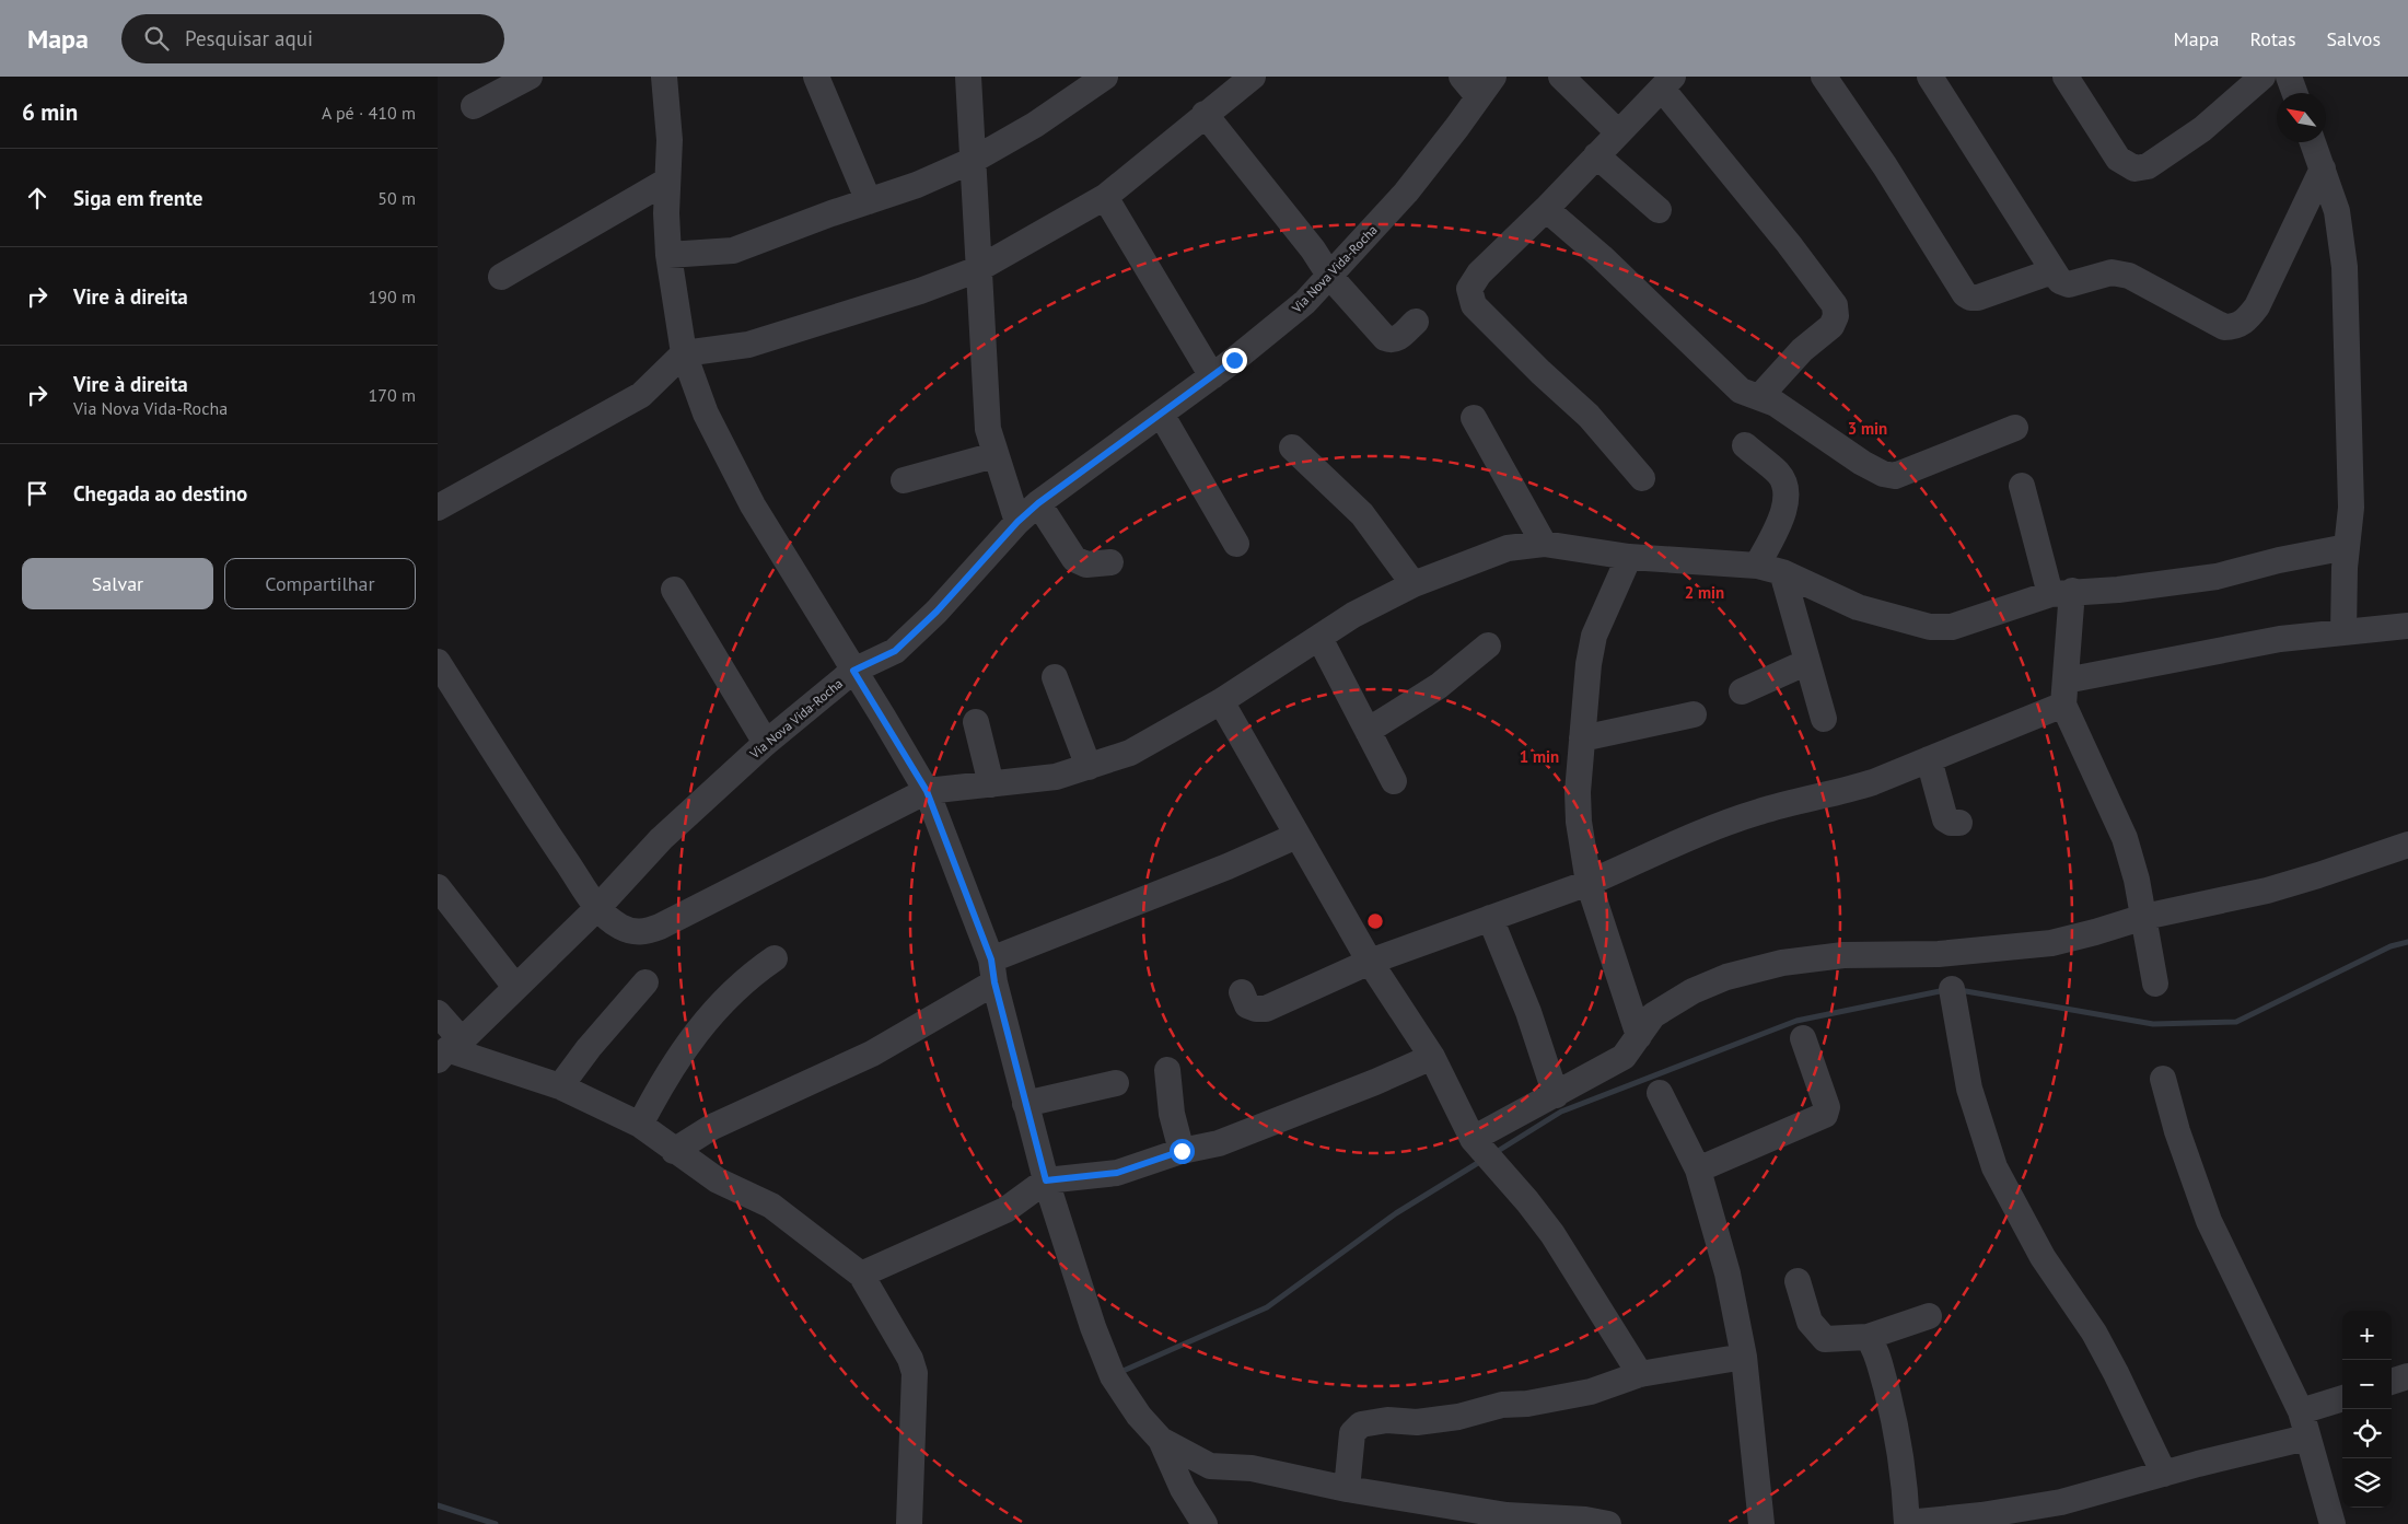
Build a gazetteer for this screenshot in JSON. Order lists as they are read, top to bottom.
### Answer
{
  "streets": {
    "street": ["Via Nova Vida-Rocha"]
  },
  "north": "top left",
  "page": {
    "header": "Mapa",
    "search": "Pesquisar aqui",
    "nav": ["Mapa", "Rotas", "Salvos"],
    "heading": ["6 min", "A pé · 410 m"],
    "list": [
      ["Siga em frente", "50 m"],
      ["Vire à direita", "190 m"],
      ["Vire à direita", "Via Nova Vida-Rocha", "170 m"],
      "Chegada ao destino"
    ],
    "buttons": ["Salvar", "Compartilhar"],
    "map_buttons": ["+", "−"]
  },
  "rings": ["3 min", "2 min", "1 min"]
}
